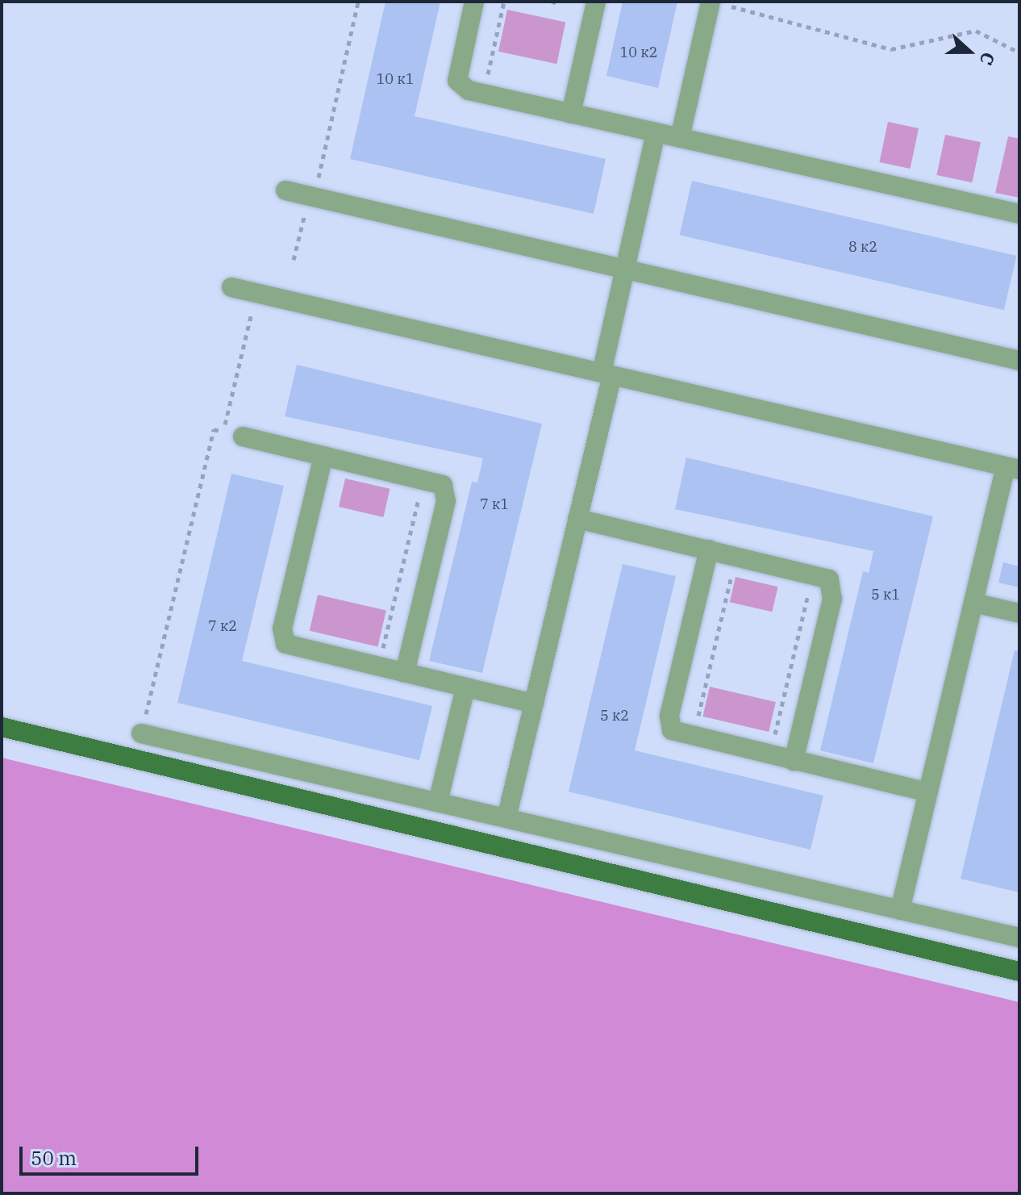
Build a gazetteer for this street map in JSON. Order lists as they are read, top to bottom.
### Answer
{
  "house_numbers": [
    "10 к2",
    "10 к1",
    "8 к2",
    "7 к1",
    "5 к1",
    "7 к2",
    "5 к2"
  ],
  "scale_bar": "50 m",
  "north": "right"
}
